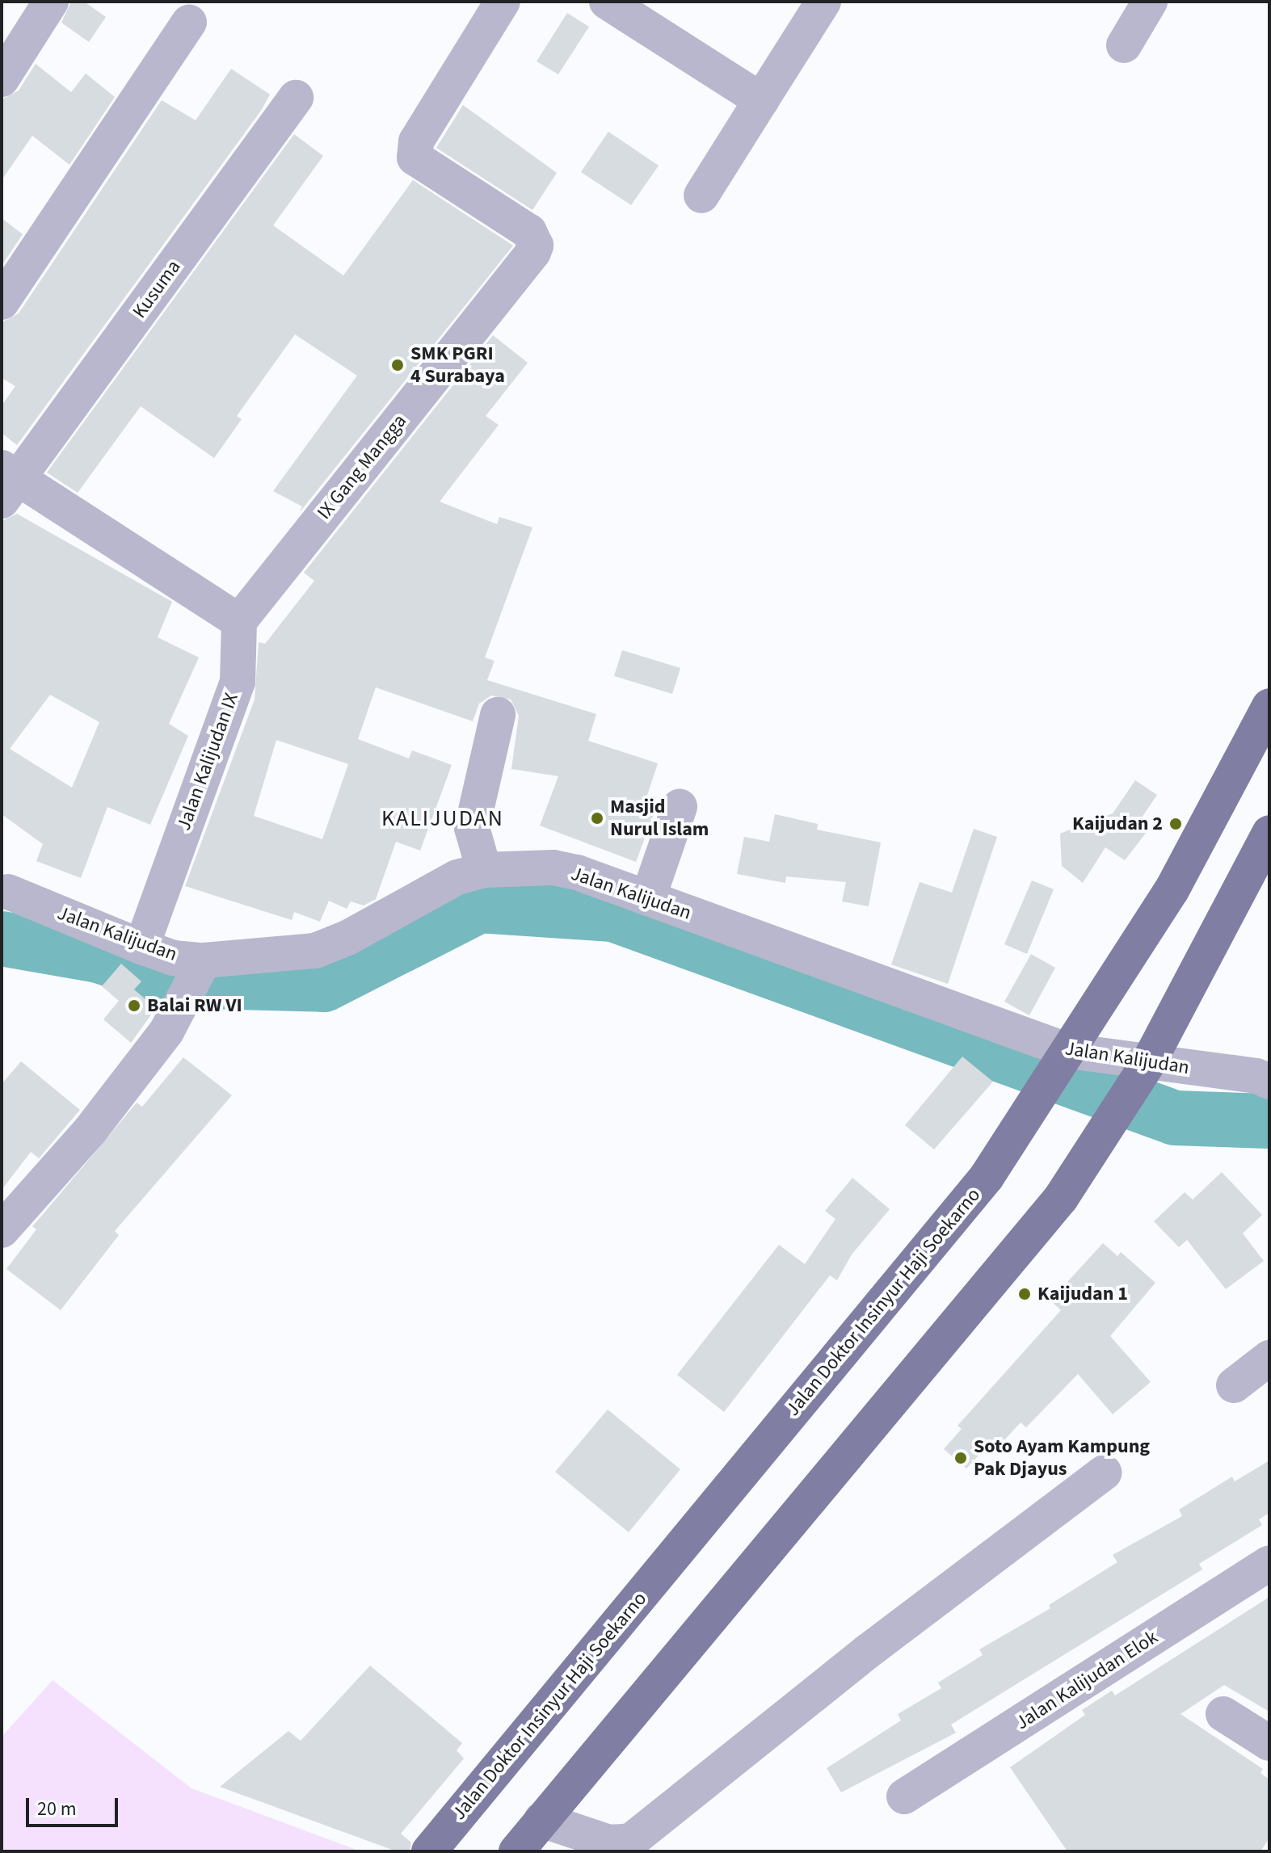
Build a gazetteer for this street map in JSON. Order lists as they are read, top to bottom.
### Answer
{
  "streets": {
    "main road": ["Jalan Doktor Insinyur Haji Soekarno"],
    "street": [
      "Kusuma",
      "IX Gang Mangga",
      "Jalan Kalijudan IX",
      "Jalan Kalijudan",
      "Jalan Kalijudan Elok"
    ]
  },
  "crossings": [
    ["IX Gang Mangga", "Jalan Kalijudan IX"],
    ["Jalan Kalijudan IX", "Jalan Kalijudan"],
    ["Jalan Kalijudan", "Jalan Doktor Insinyur Haji Soekarno"]
  ],
  "districts": ["KALIJUDAN"],
  "places": [
    "SMK PGRI 4 Surabaya",
    "Masjid Nurul Islam",
    "Kaijudan 2",
    "Balai RW VI",
    "Kaijudan 1",
    "Soto Ayam Kampung Pak Djayus"
  ],
  "scale_bar": "20 m"
}
